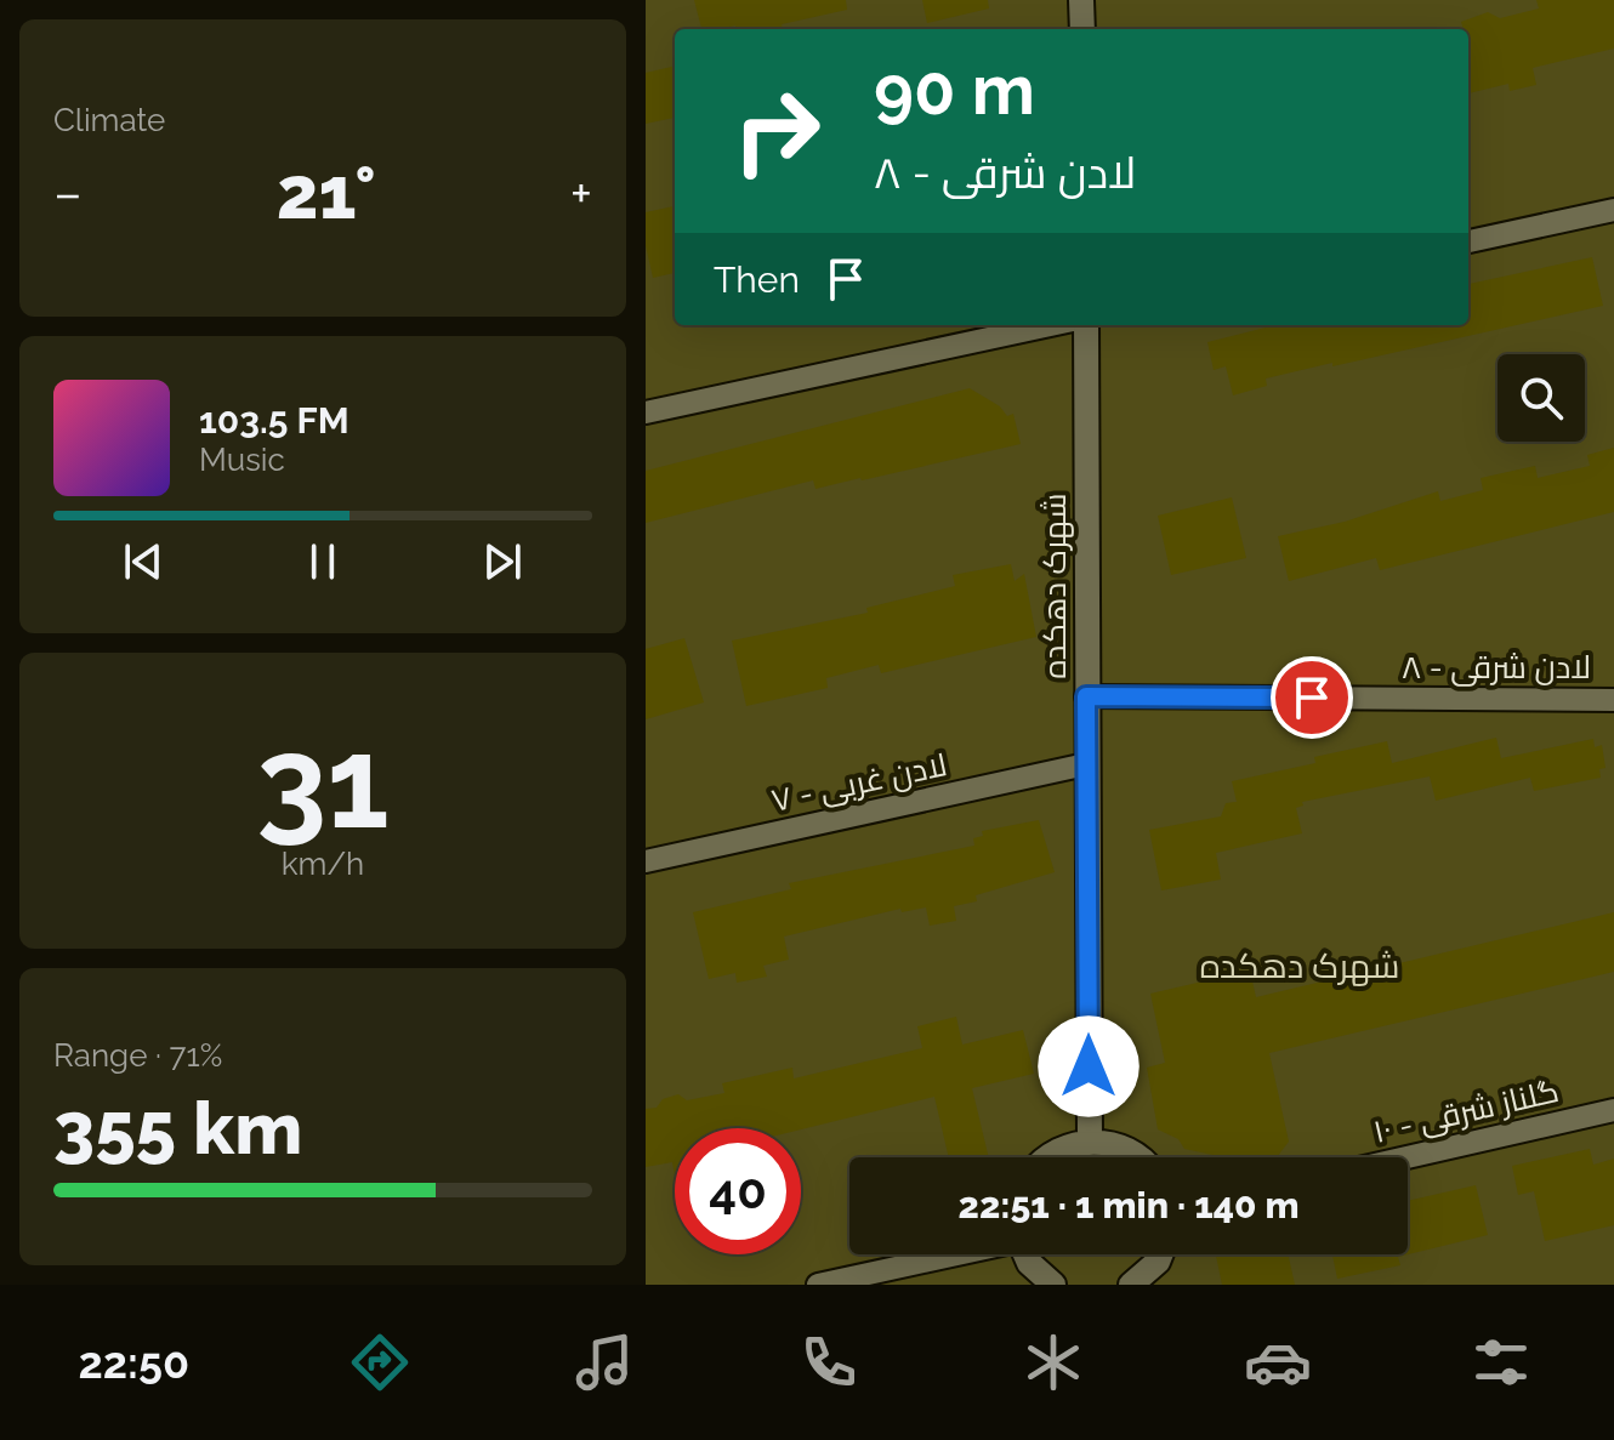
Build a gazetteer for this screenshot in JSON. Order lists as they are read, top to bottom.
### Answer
{
  "streets": {
    "street": [
      "شهرک دهکده",
      "لادن شرقی - ۸",
      "لادن غربی - ۷",
      "گلناز شرقی - ۱۰"
    ]
  },
  "crossings": [
    ["شهرک دهکده", "لادن شرقی - ۸"],
    ["شهرک دهکده", "لادن غربی - ۷"]
  ],
  "districts": ["شهرک دهکده"],
  "page": {
    "tile": [
      "Climate",
      ["31", "km/h"],
      ["Range · 71%", "355 km"]
    ],
    "turn": ["90 m", "لادن شرقی - ۸"],
    "heat": ["−", "21°", "+"],
    "then": "Then",
    "song": ["103.5 FM", "Music"],
    "limit": "40",
    "trip": "22:51 · 1 min · 140 m",
    "tabs": "22:50"
  }
}
